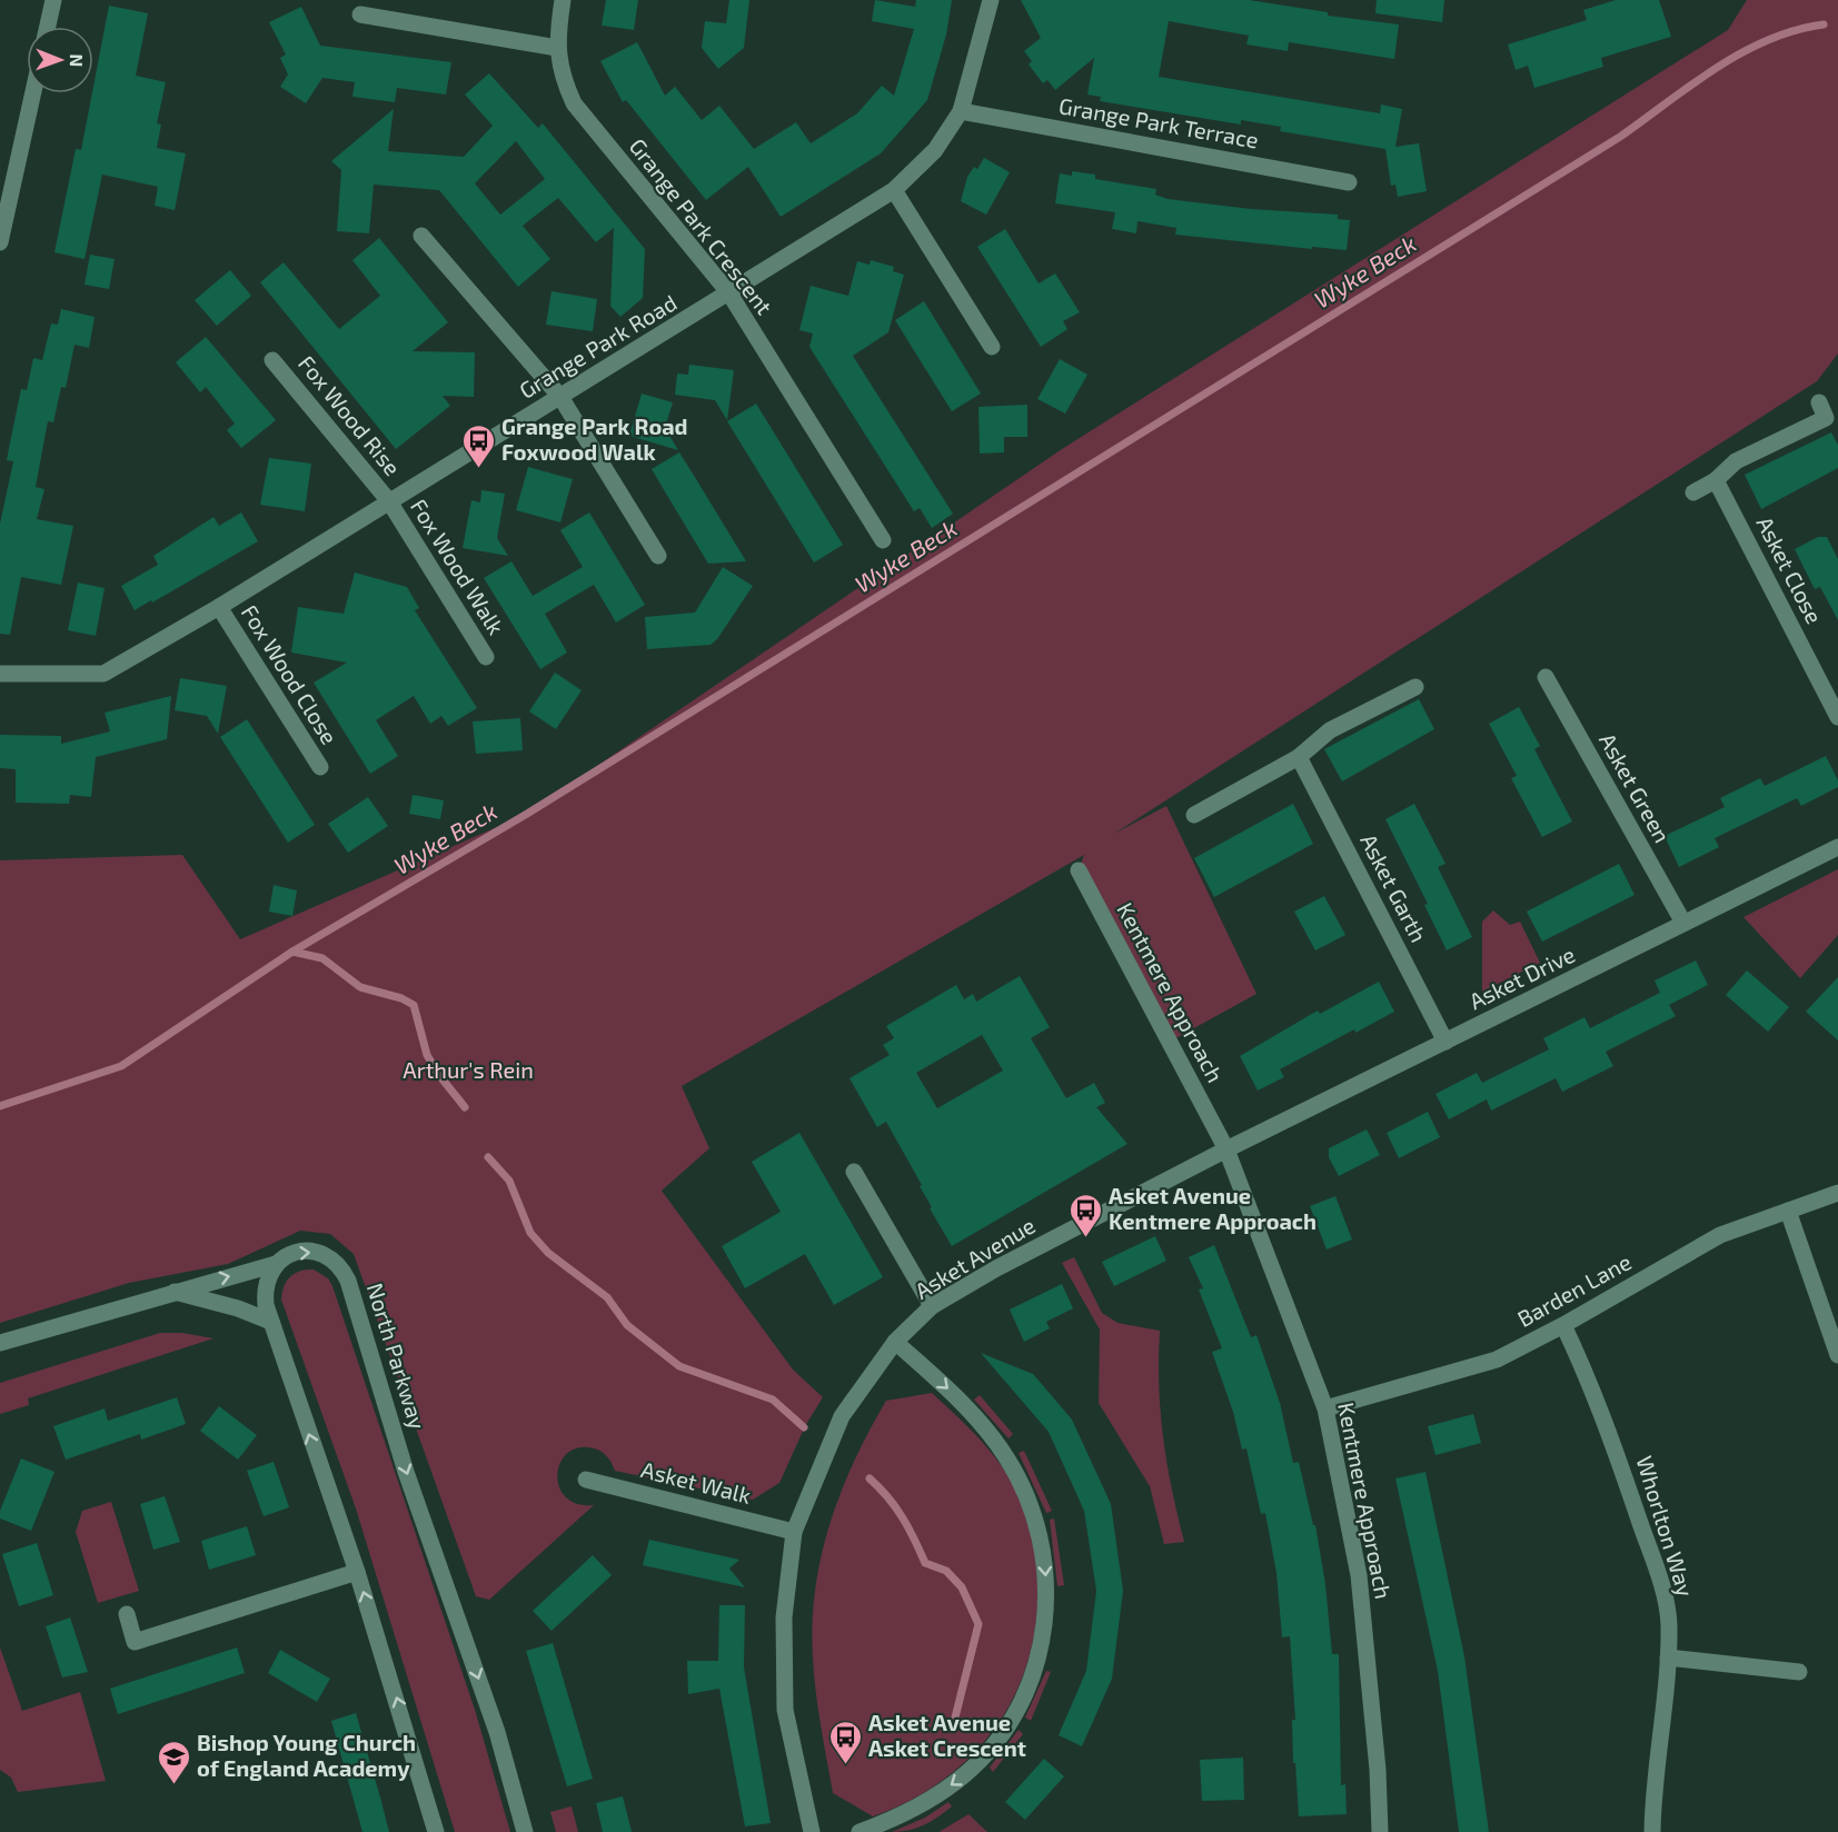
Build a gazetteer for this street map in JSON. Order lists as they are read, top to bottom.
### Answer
{
  "streets": {
    "street": [
      "Grange Park Terrace",
      "Grange Park Crescent",
      "Grange Park Road",
      "Fox Wood Rise",
      "Fox Wood Walk",
      "Asket Close",
      "Fox Wood Close",
      "Asket Green",
      "Asket Garth",
      "Asket Drive",
      "Kentmere Approach",
      "Asket Avenue",
      "Barden Lane",
      "North Parkway",
      "Asket Walk",
      "Whorlton Way"
    ]
  },
  "crossings": [
    ["Grange Park Terrace", "Grange Park Road"],
    ["Grange Park Crescent", "Grange Park Road"],
    ["Grange Park Road", "Fox Wood Rise"],
    ["Grange Park Road", "Fox Wood Walk"],
    ["Grange Park Road", "Fox Wood Close"],
    ["Fox Wood Rise", "Fox Wood Walk"],
    ["Asket Green", "Asket Drive"],
    ["Asket Garth", "Asket Drive"],
    ["Asket Drive", "Kentmere Approach"],
    ["Asket Drive", "Asket Avenue"],
    ["Kentmere Approach", "Asket Avenue"],
    ["Kentmere Approach", "Barden Lane"],
    ["Asket Avenue", "Asket Walk"],
    ["Barden Lane", "Whorlton Way"]
  ],
  "water": ["Wyke Beck"],
  "parks": ["Arthur's Rein"],
  "places": {
    "bus stop": ["Grange Park Road Foxwood Walk", "Asket Avenue Kentmere Approach", "Asket Avenue Asket Crescent"],
    "school or university": ["Bishop Young Church of England Academy"]
  },
  "north": "right"
}
